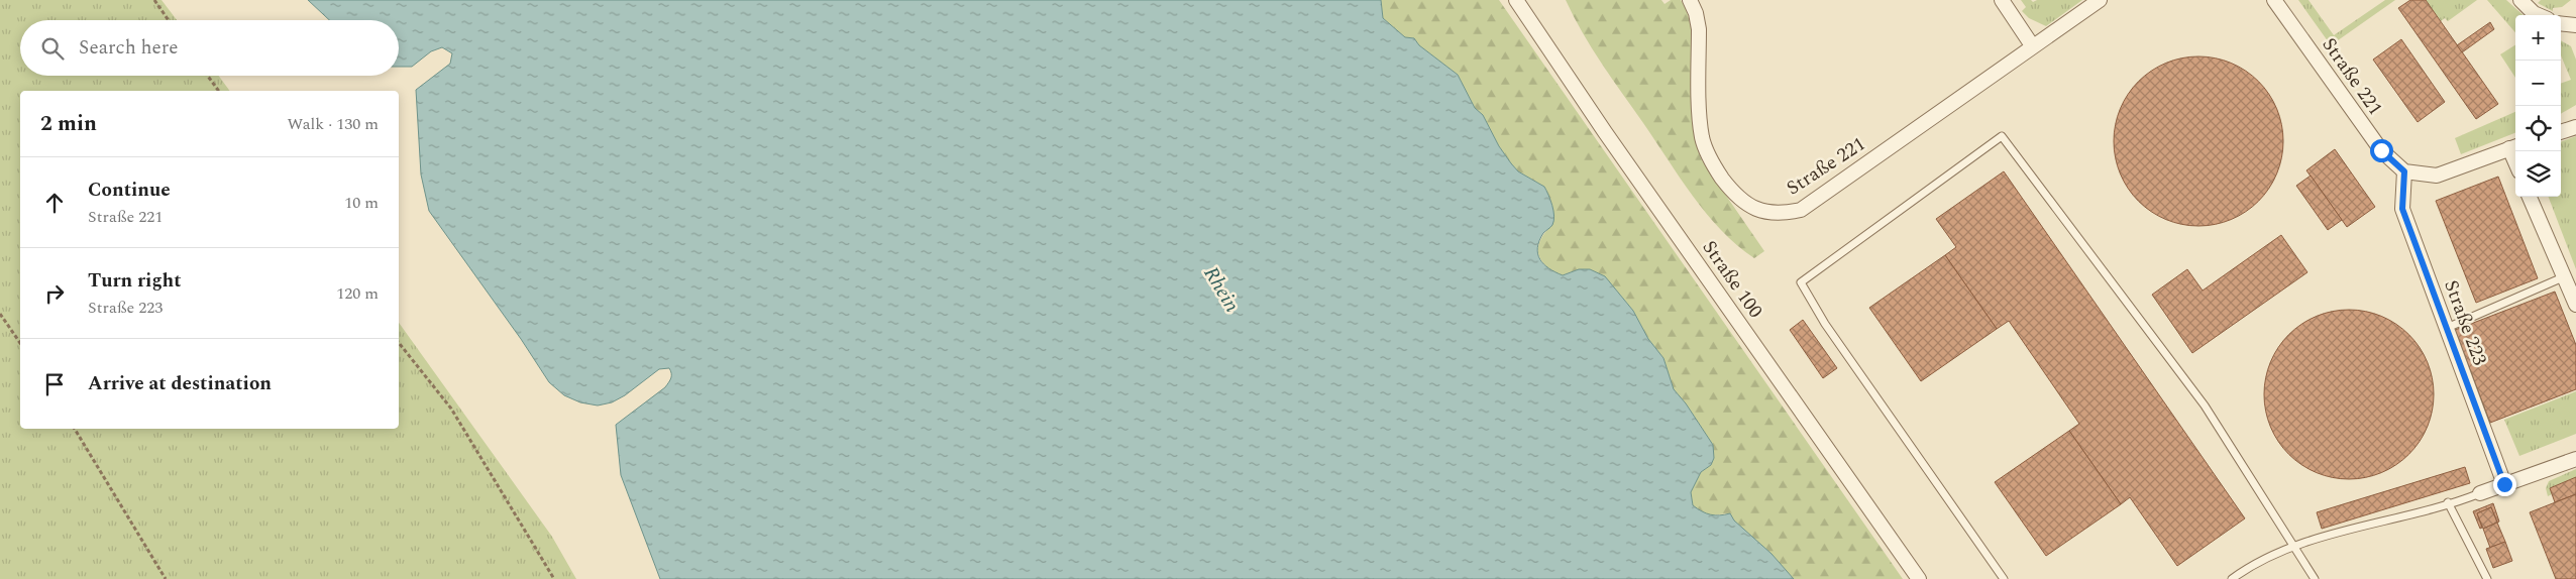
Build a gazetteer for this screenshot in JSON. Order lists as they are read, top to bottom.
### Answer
{
  "streets": {
    "street": ["Straße 221", "Straße 100", "Straße 223"]
  },
  "crossings": [
    ["Straße 221", "Straße 223"]
  ],
  "water": ["Rhein"],
  "page": {
    "map_buttons": ["+", "−"],
    "search": "Search here",
    "heading": ["2 min", "Walk · 130 m"],
    "list": [
      ["Continue", "Straße 221", "10 m"],
      ["Turn right", "Straße 223", "120 m"],
      "Arrive at destination"
    ]
  }
}
